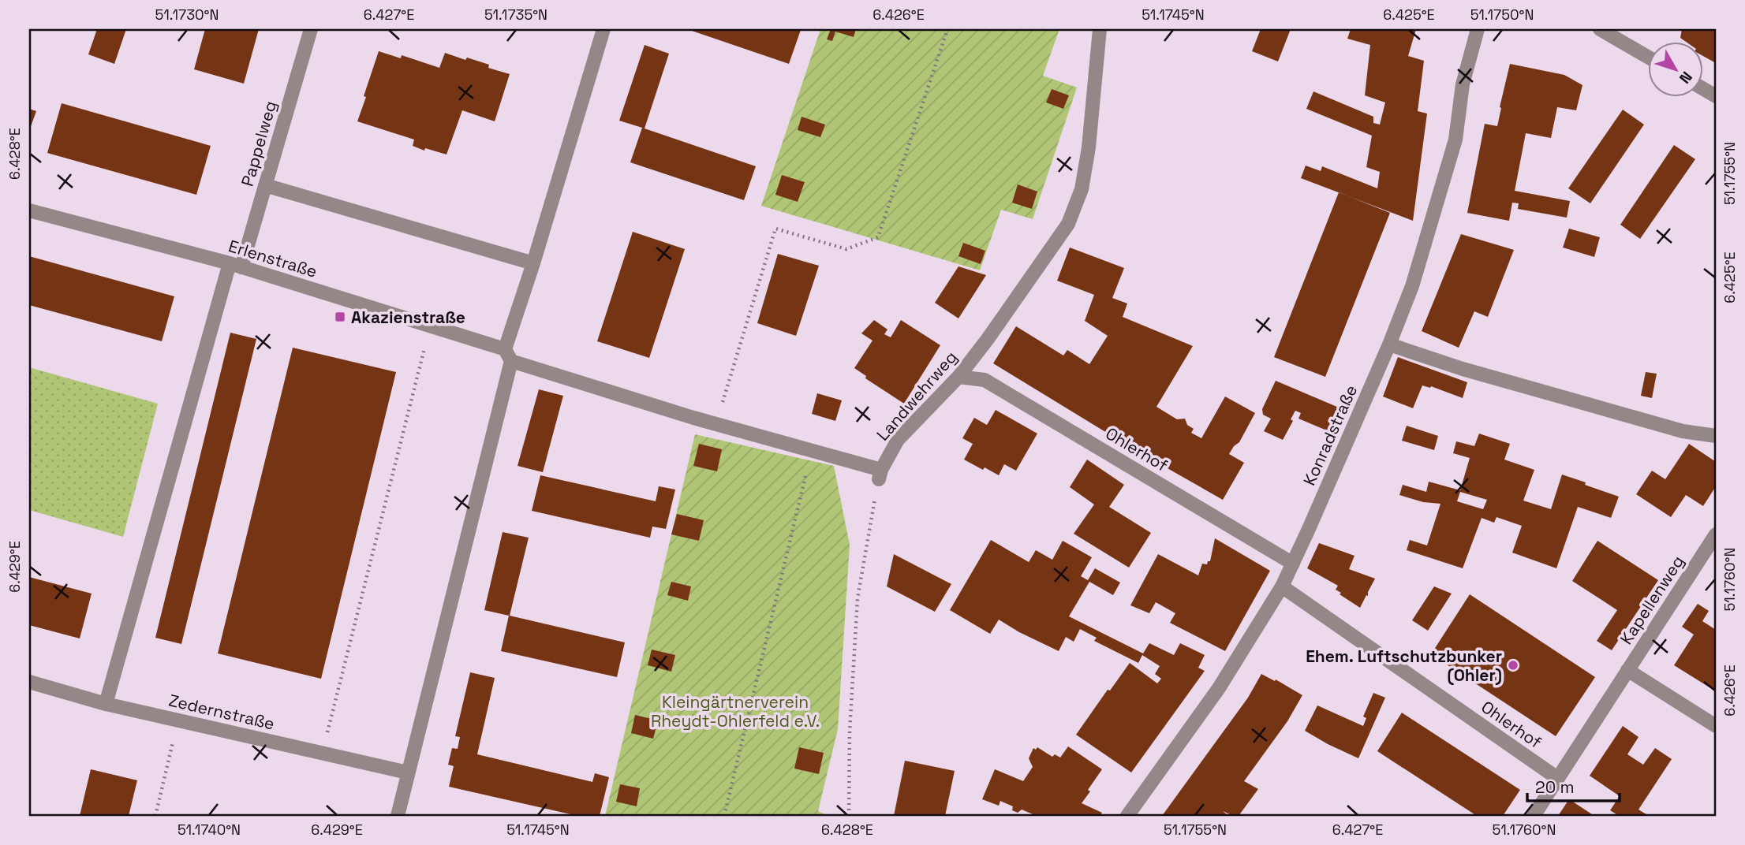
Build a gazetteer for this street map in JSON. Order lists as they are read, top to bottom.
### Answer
{
  "streets": {
    "street": [
      "Pappelweg",
      "Erlenstraße",
      "Landwehrweg",
      "Konradstraße",
      "Ohlerhof",
      "Kapellenweg",
      "Zedernstraße"
    ]
  },
  "crossings": [
    ["Pappelweg", "Erlenstraße"],
    ["Pappelweg", "Zedernstraße"],
    ["Erlenstraße", "Landwehrweg"],
    ["Landwehrweg", "Ohlerhof"],
    ["Konradstraße", "Ohlerhof"],
    ["Ohlerhof", "Kapellenweg"]
  ],
  "parks": ["Kleingärtnerverein Rheydt-Ohlerfeld e.V."],
  "places": {
    "transit": ["Akazienstraße"],
    "other": ["Ehem. Luftschutzbunker (Ohler)"]
  },
  "scale_bar": "20 m",
  "north": "bottom right",
  "coordinates": [
    "51.1730°N",
    "6.427°E",
    "51.1735°N",
    "6.426°E",
    "51.1745°N",
    "6.425°E",
    "51.1750°N",
    "6.428°E",
    "51.1755°N",
    "6.429°E",
    "51.1760°N",
    "51.1740°N"
  ]
}
